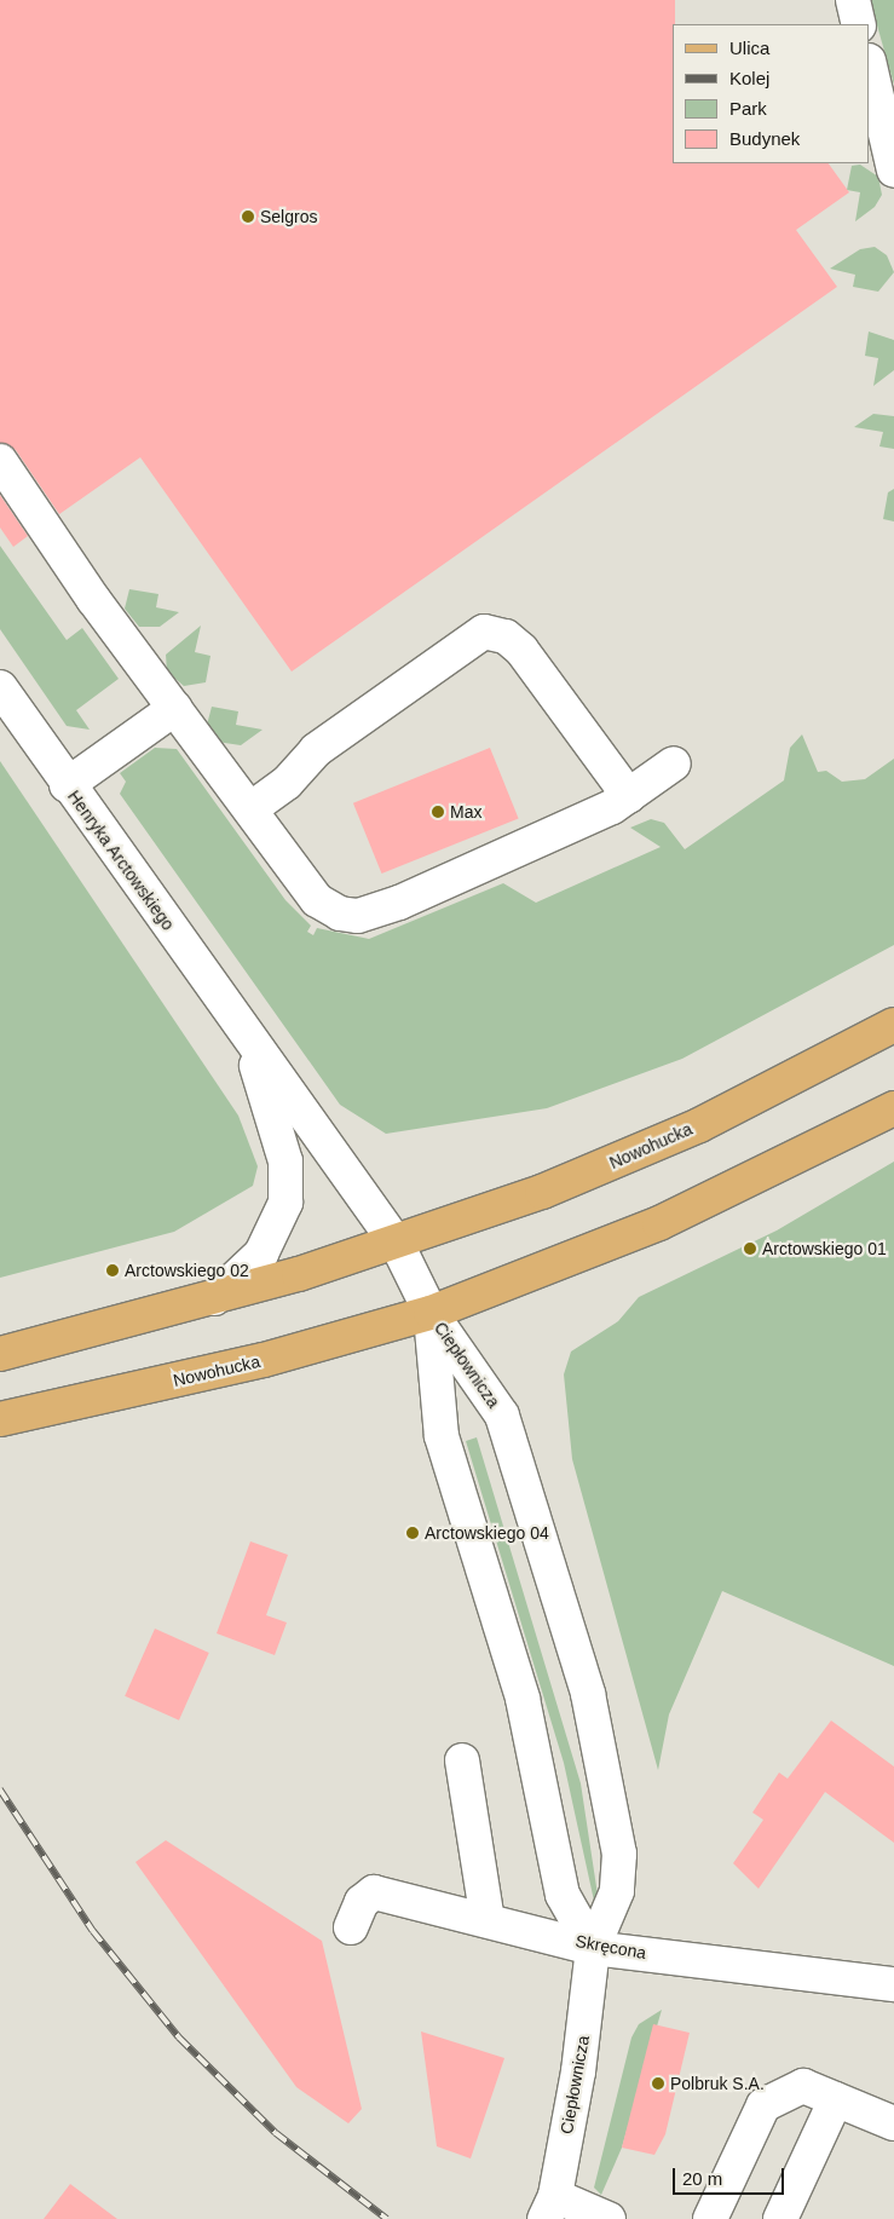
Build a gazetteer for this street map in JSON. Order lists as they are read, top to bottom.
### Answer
{
  "streets": {
    "main road": ["Nowohucka"],
    "street": ["Henryka Arctowskiego", "Ciepłownicza", "Skręcona"]
  },
  "crossings": [
    ["Henryka Arctowskiego", "Nowohucka"],
    ["Nowohucka", "Ciepłownicza"],
    ["Ciepłownicza", "Skręcona"]
  ],
  "places": [
    "Selgros",
    "Max",
    "Arctowskiego 01",
    "Arctowskiego 02",
    "Arctowskiego 04",
    "Polbruk S.A."
  ],
  "legend": [
    "Ulica",
    "Kolej",
    "Park",
    "Budynek"
  ],
  "scale_bar": "20 m"
}
